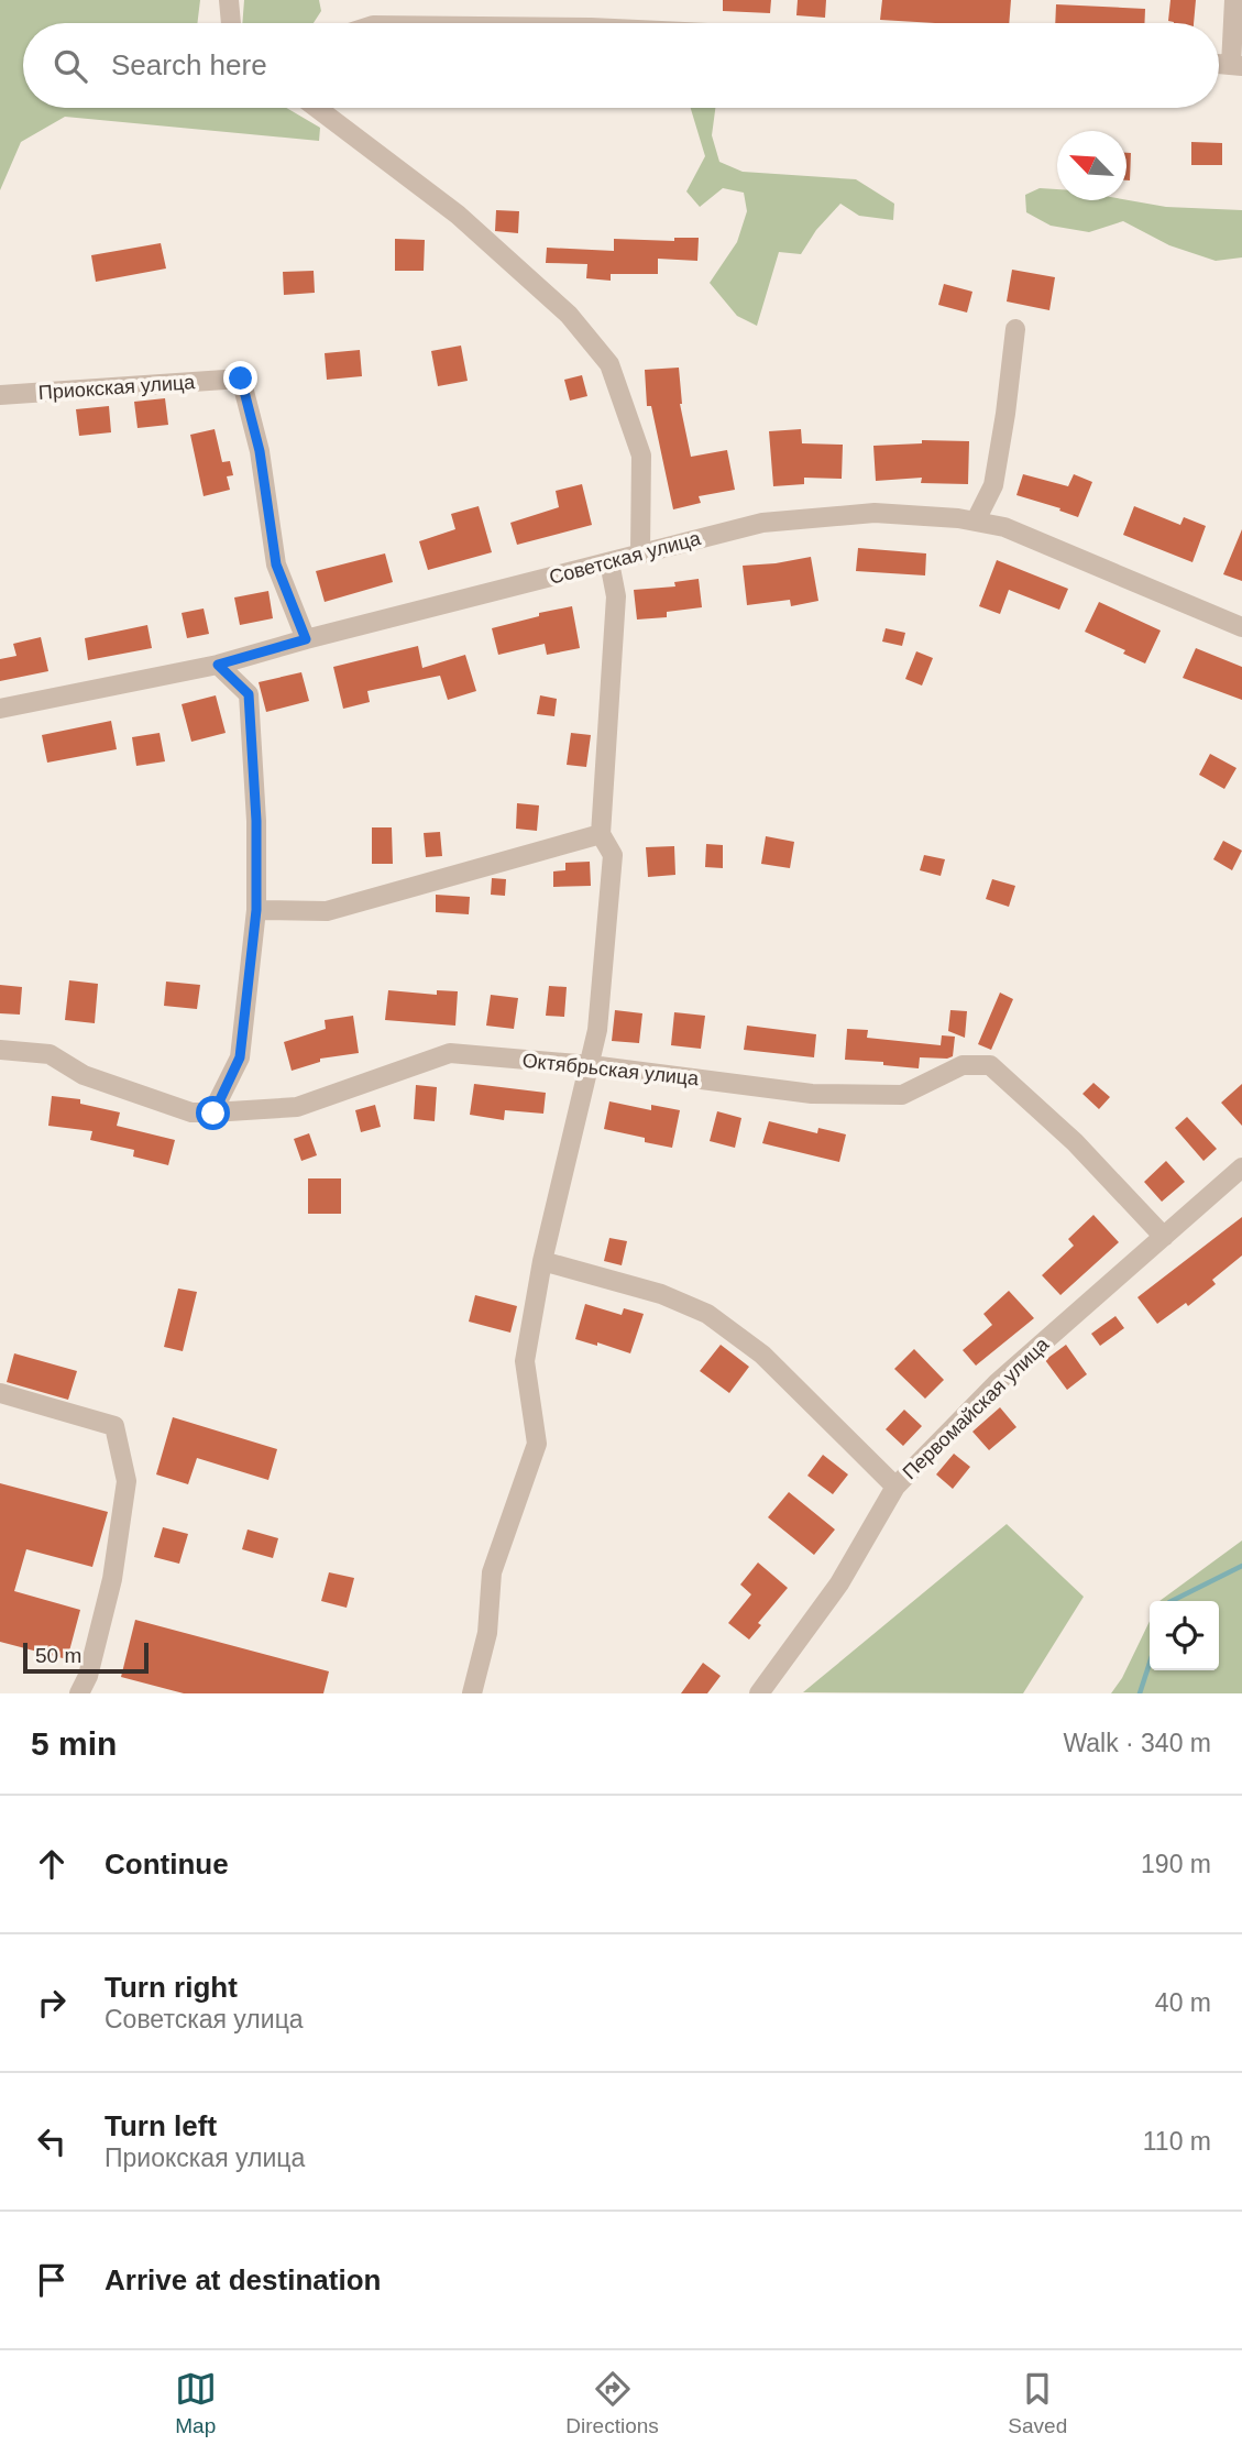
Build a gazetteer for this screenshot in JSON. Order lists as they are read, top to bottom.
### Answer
{
  "streets": {
    "street": [
      "Приокская улица",
      "Советская улица",
      "Октябрьская улица",
      "Первомайская улица"
    ]
  },
  "crossings": [
    ["Приокская улица", "Советская улица"],
    ["Октябрьская улица", "Первомайская улица"]
  ],
  "scale_bar": "50 m",
  "north": "top left",
  "page": {
    "search": "Search here",
    "scale": "50 m",
    "heading": ["5 min", "Walk · 340 m"],
    "list": [
      ["Continue", "190 m"],
      ["Turn right", "Советская улица", "40 m"],
      ["Turn left", "Приокская улица", "110 m"],
      "Arrive at destination"
    ],
    "nav": ["Map", "Directions", "Saved"]
  }
}
